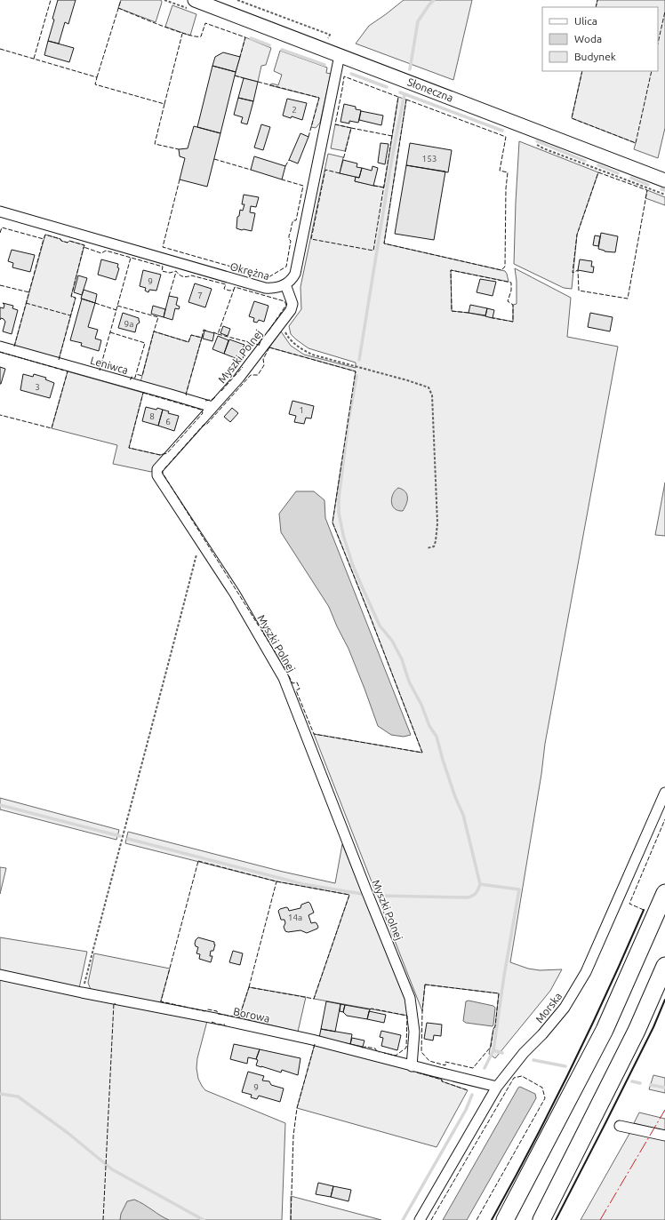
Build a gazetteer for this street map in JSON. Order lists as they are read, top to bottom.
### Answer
{
  "streets": {
    "main road": ["Słoneczna"],
    "street": [
      "Okrężna",
      "Myszki Polnej",
      "Leniwca",
      "Morska",
      "Borowa"
    ]
  },
  "crossings": [
    ["Okrężna", "Myszki Polnej"],
    ["Myszki Polnej", "Leniwca"],
    ["Myszki Polnej", "Borowa"],
    ["Morska", "Borowa"]
  ],
  "house_numbers": [
    "2",
    "153",
    "9",
    "7",
    "9a",
    "3",
    "1",
    "8",
    "6",
    "14a",
    "9"
  ],
  "legend": ["Ulica", "Woda", "Budynek"]
}
